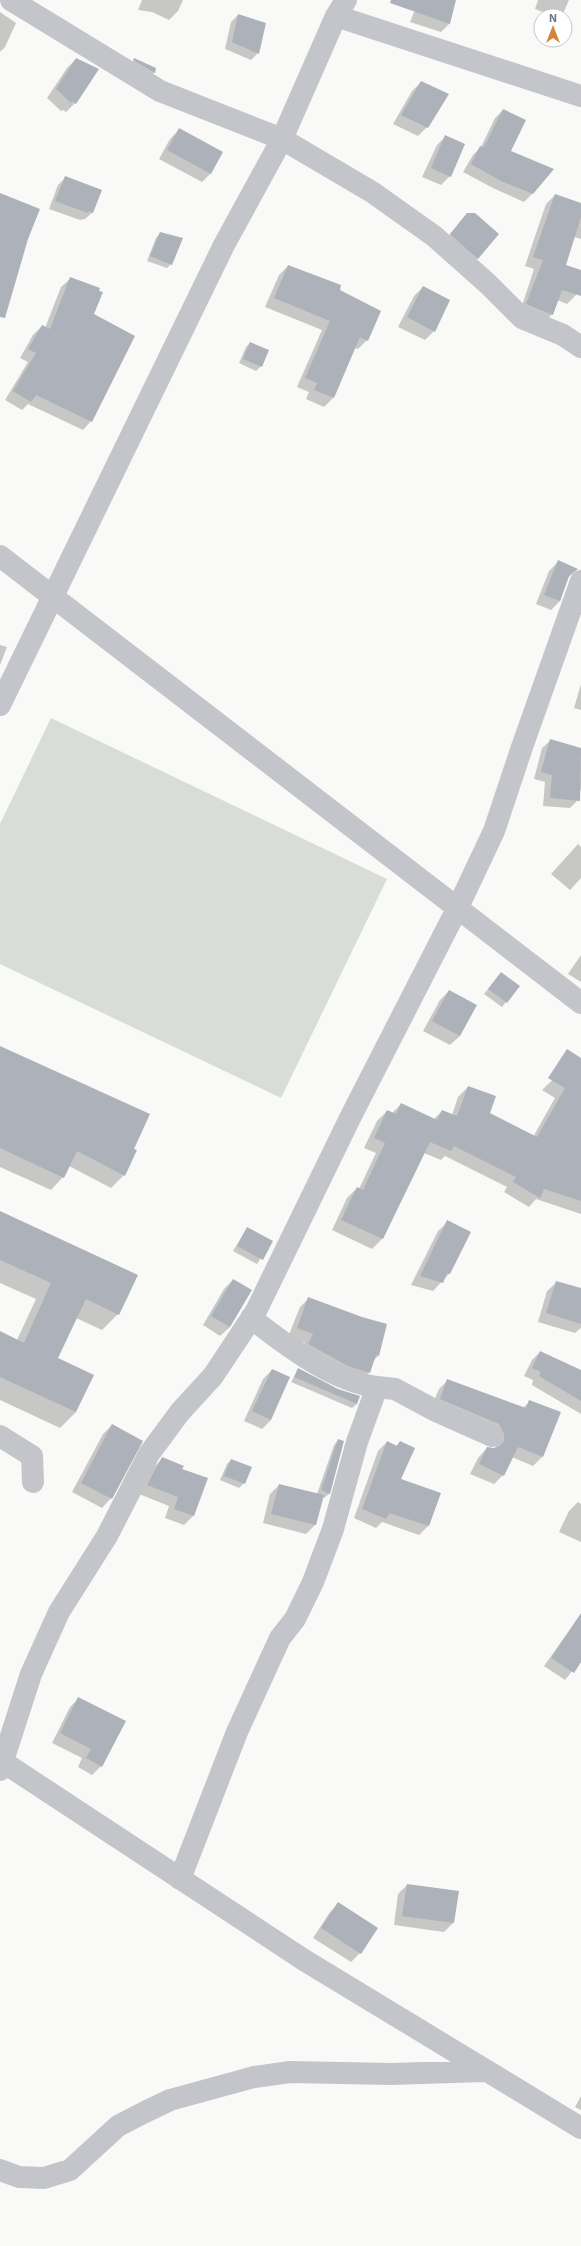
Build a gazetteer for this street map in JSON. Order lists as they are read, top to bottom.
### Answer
{
  "north": "top"
}
